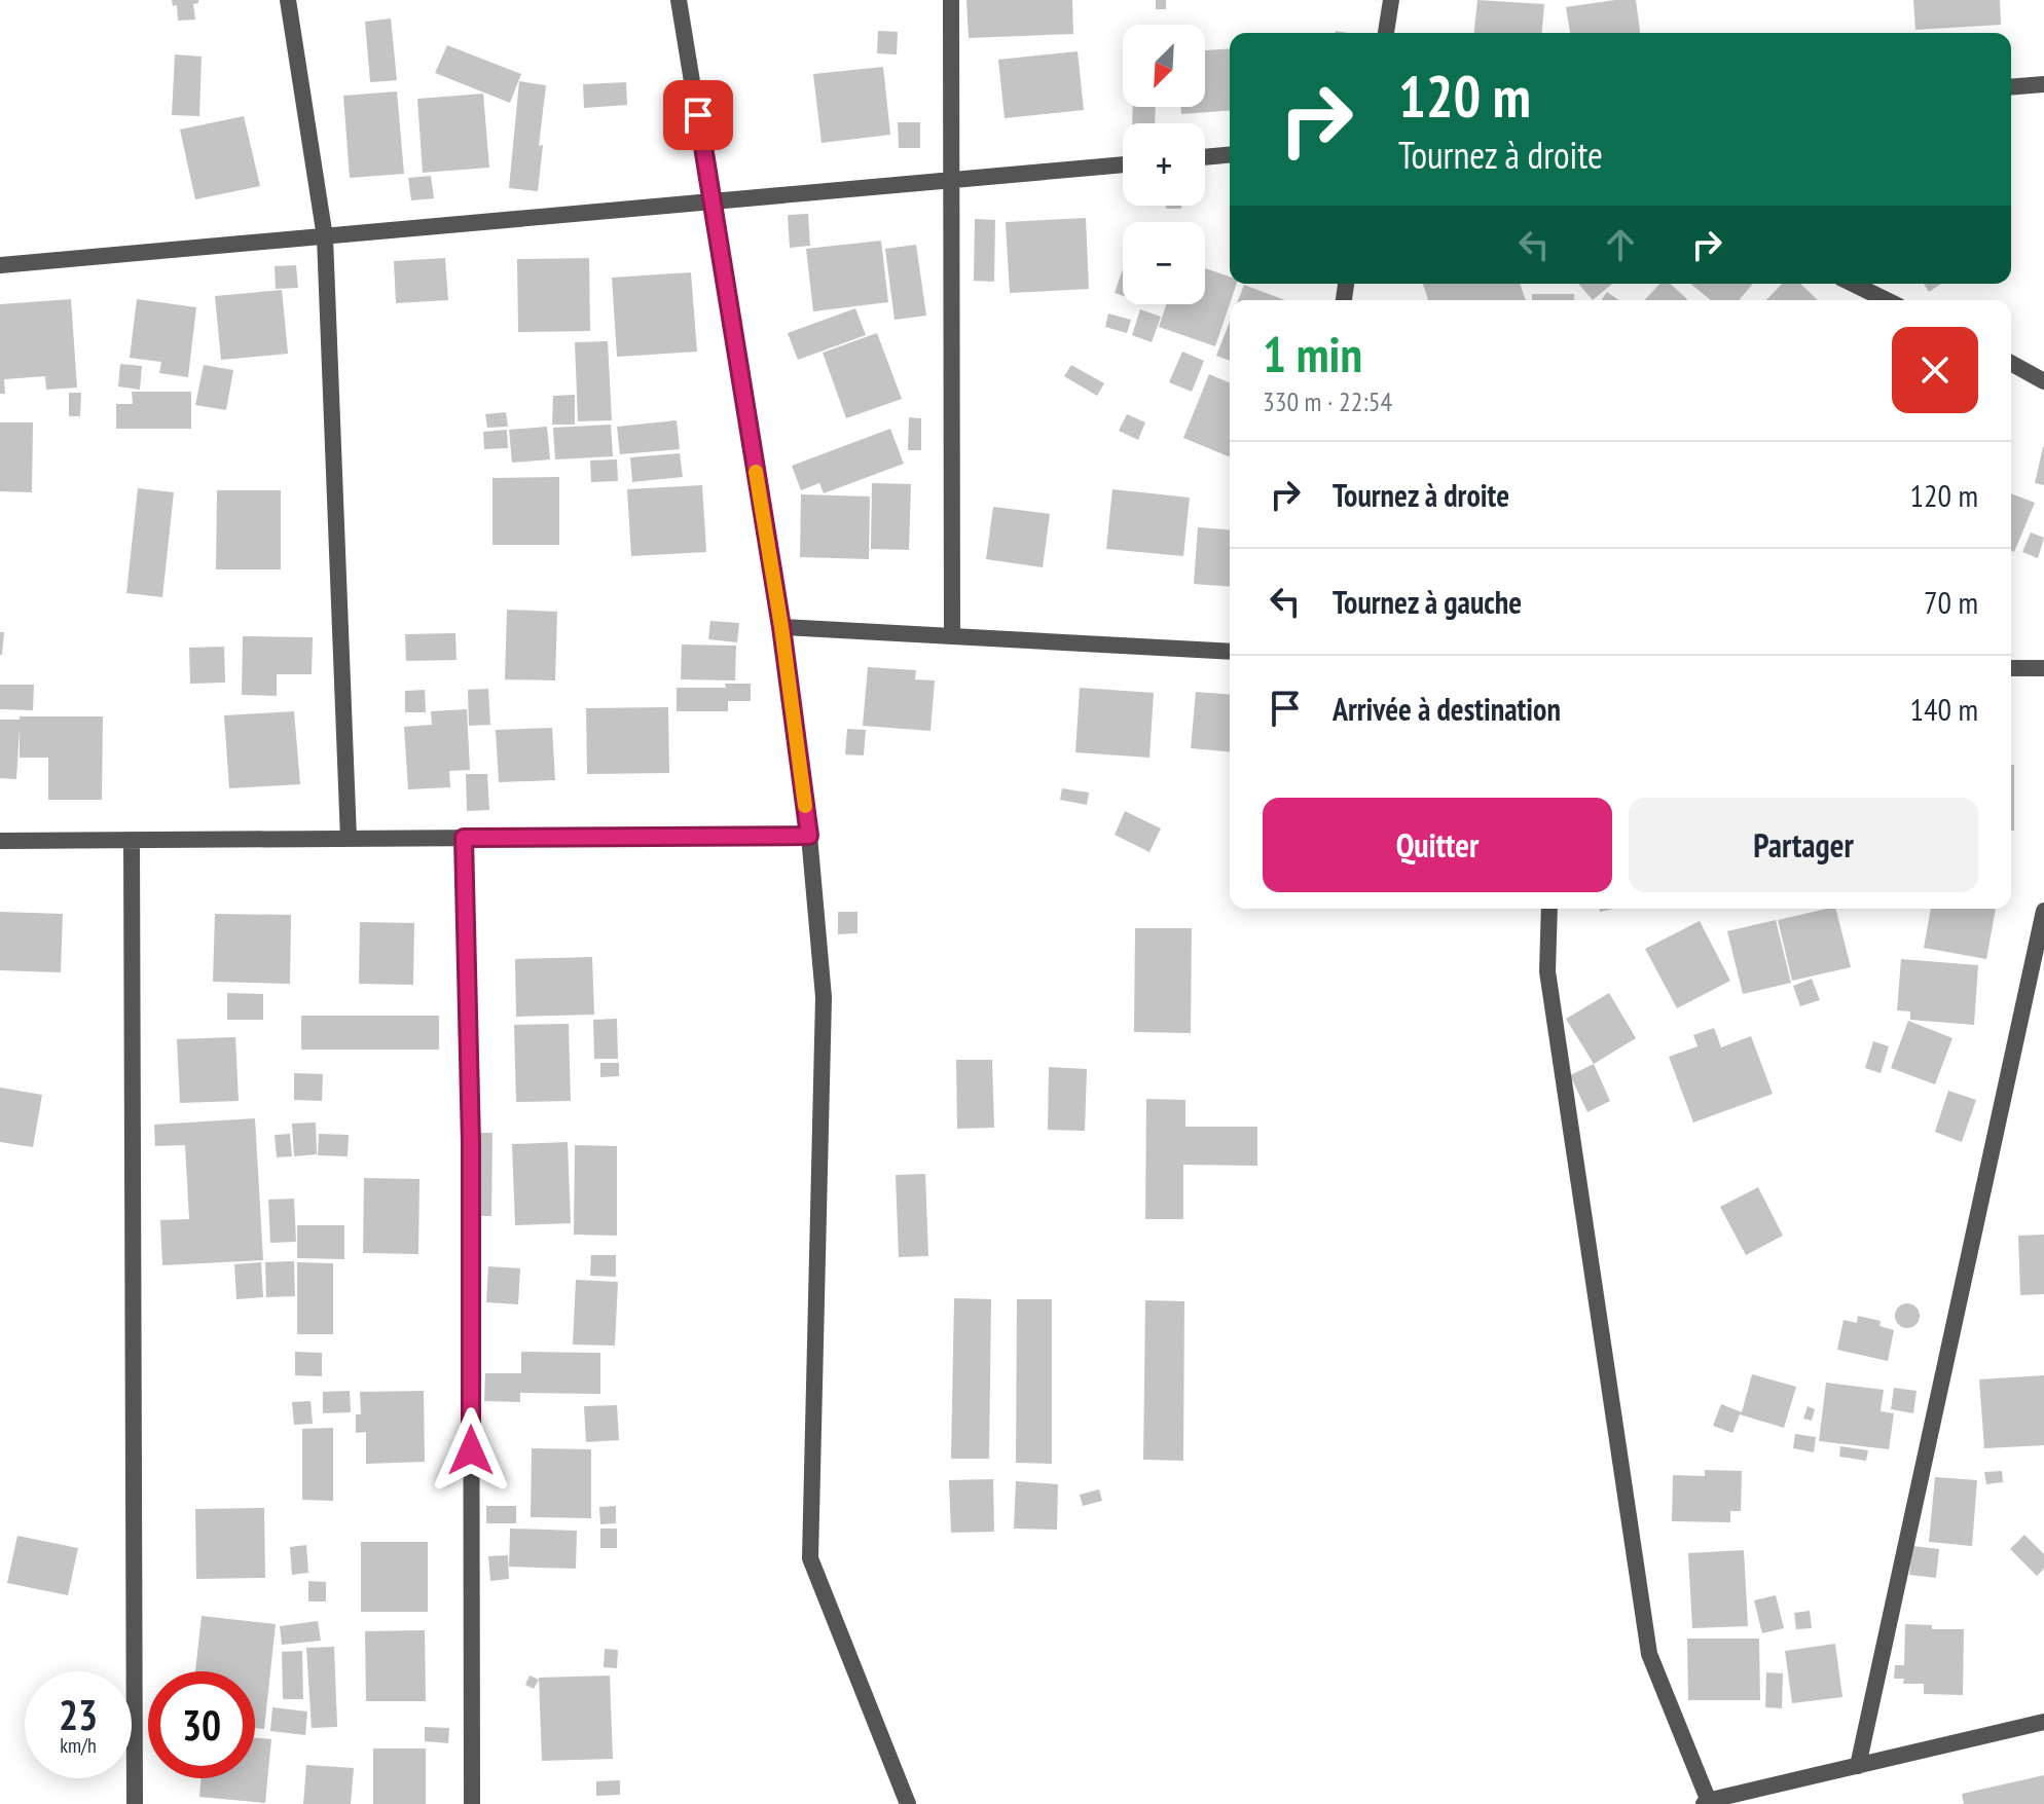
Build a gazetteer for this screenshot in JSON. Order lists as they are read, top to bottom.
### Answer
{
  "north": "bottom left",
  "page": {
    "map_buttons": ["+", "−"],
    "turn": ["120 m", "Tournez à droite"],
    "heading": ["1 min", "330 m · 22:54"],
    "list": [
      {
        "name": "Tournez à droite",
        "value": "120 m"
      },
      {
        "name": "Tournez à gauche",
        "value": "70 m"
      },
      {
        "name": "Arrivée à destination",
        "value": "140 m"
      }
    ],
    "buttons": ["Quitter", "Partager"],
    "speed": "23 km/h",
    "limit": "30"
  }
}
